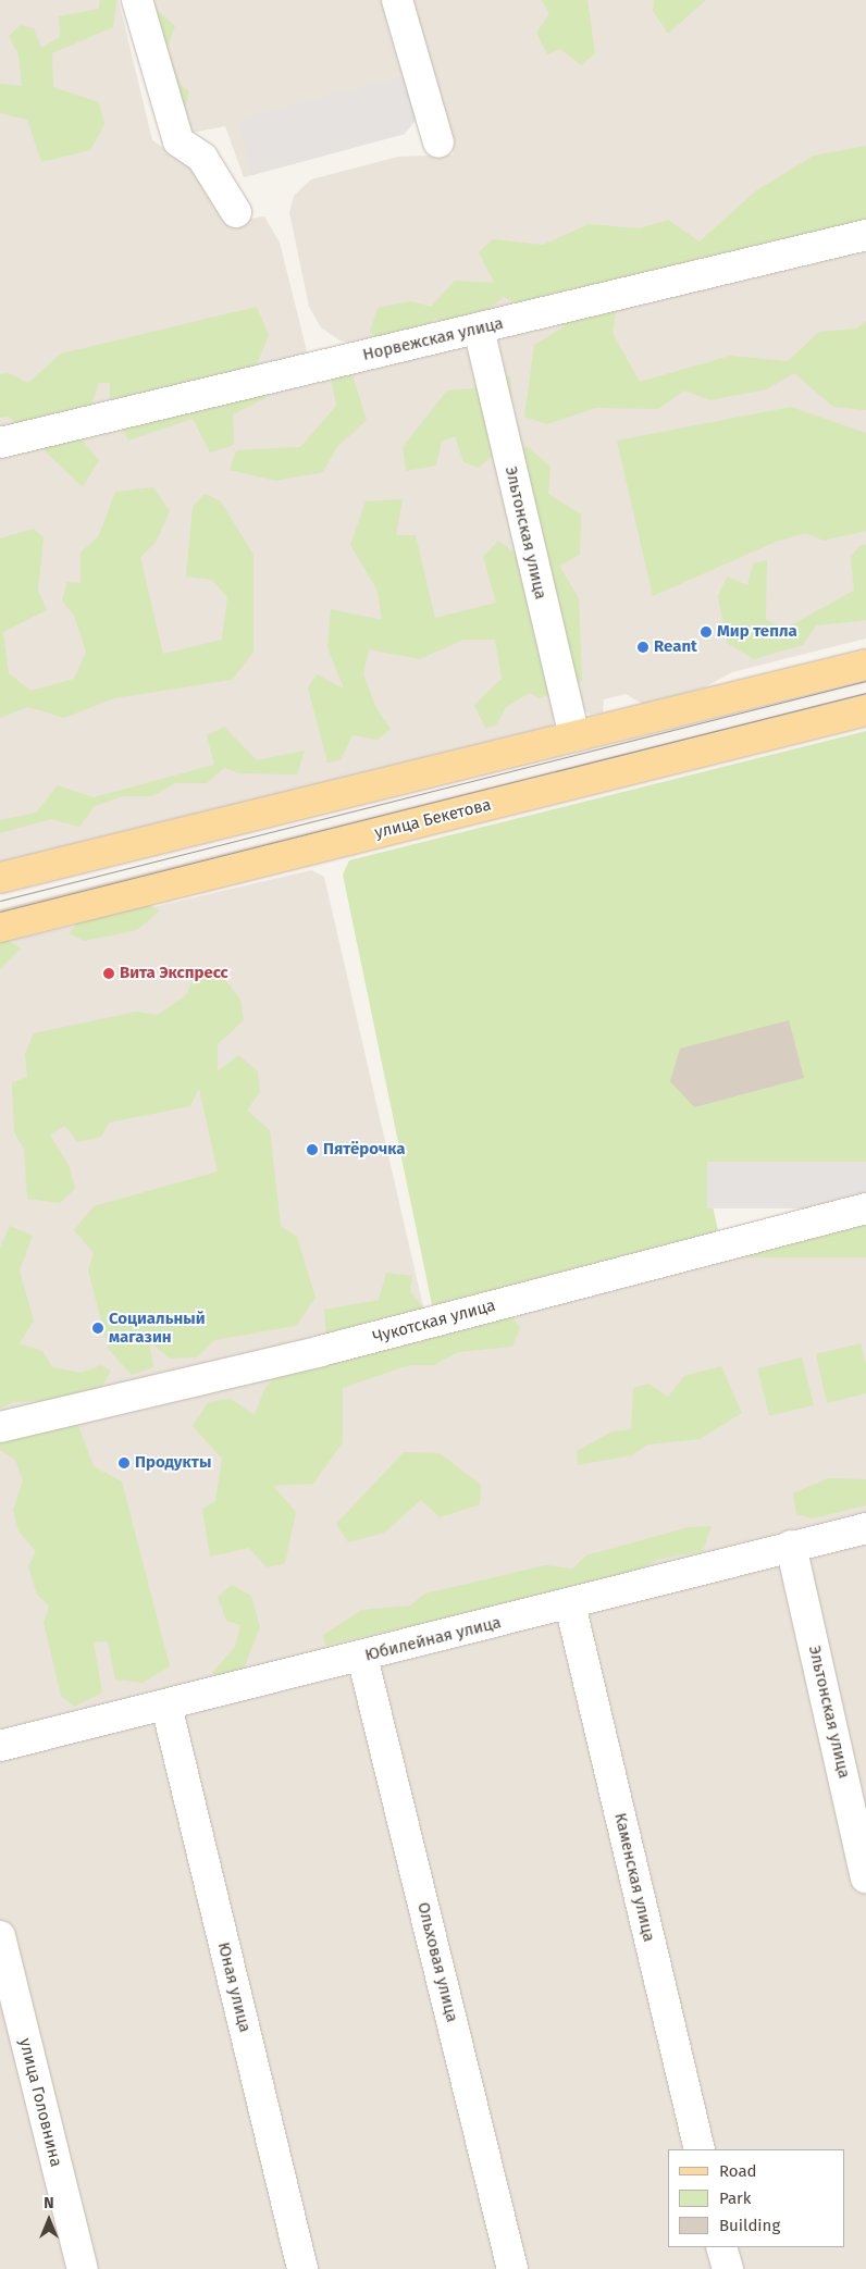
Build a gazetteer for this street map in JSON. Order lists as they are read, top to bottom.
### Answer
{
  "streets": {
    "main road": ["улица Бекетова"],
    "street": [
      "Норвежская улица",
      "Эльтонская улица",
      "Чукотская улица",
      "Юбилейная улица",
      "Каменская улица",
      "Ольховая улица",
      "Юная улица",
      "улица Головнина"
    ]
  },
  "crossings": [
    ["Норвежская улица", "Эльтонская улица"],
    ["Эльтонская улица", "Юбилейная улица"],
    ["Юбилейная улица", "Каменская улица"],
    ["Юбилейная улица", "Ольховая улица"],
    ["Юбилейная улица", "Юная улица"]
  ],
  "places": [
    "Мир тепла",
    "Reant",
    "Вита Экспресс",
    "Пятёрочка",
    "Социальный магазин",
    "Продукты"
  ],
  "legend": ["Road", "Park", "Building"],
  "north": "top"
}
